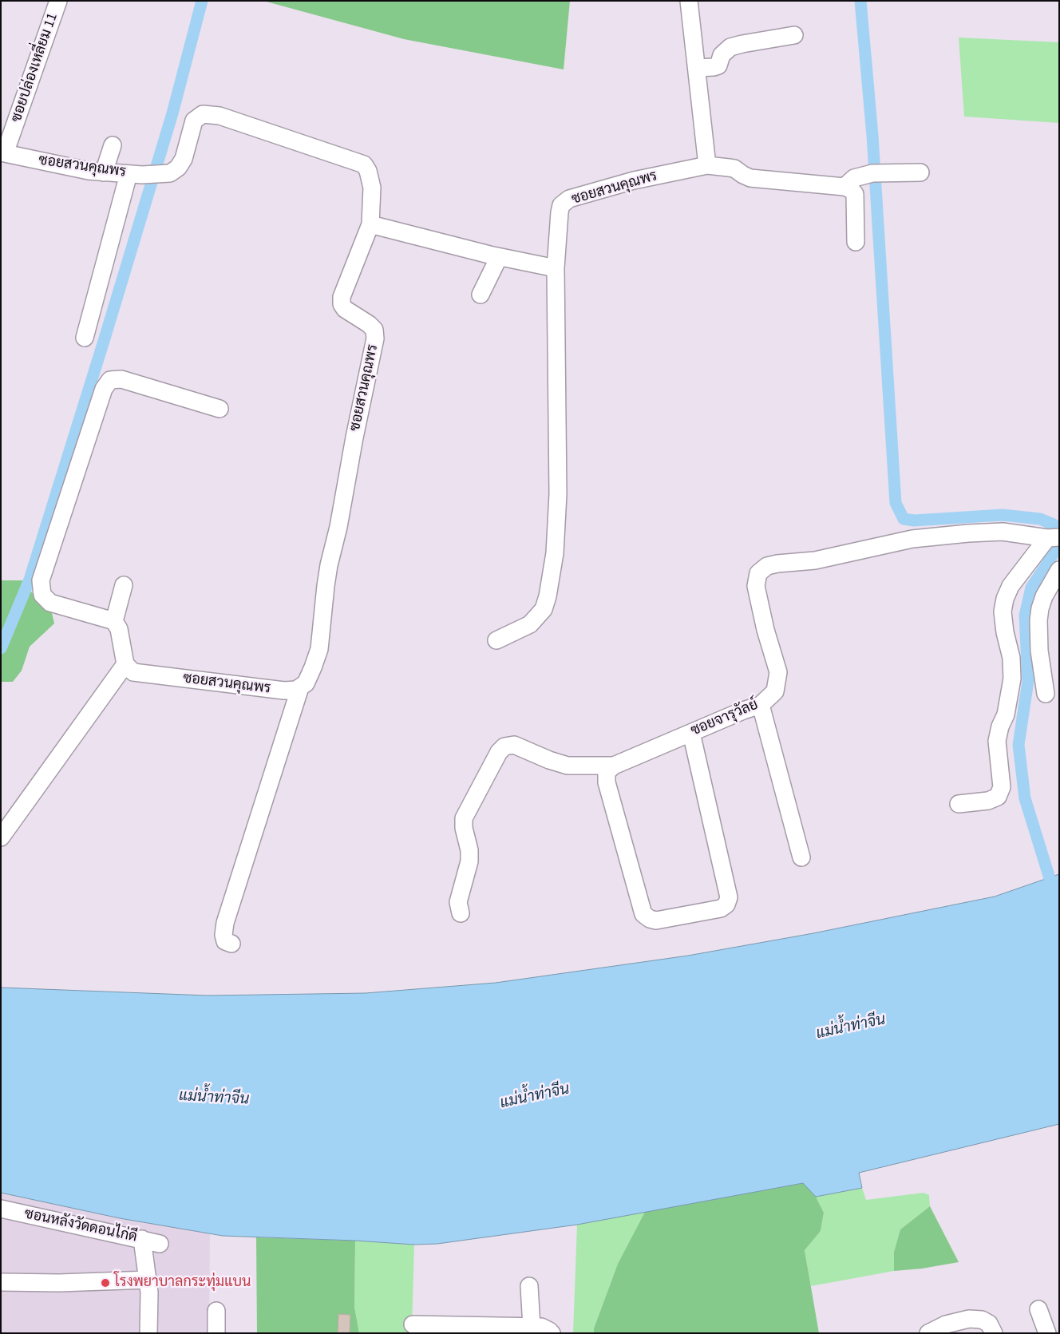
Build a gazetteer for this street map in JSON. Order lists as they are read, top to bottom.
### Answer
{
  "streets": {
    "street": [
      "ซอยปล่องเหลี่ยม 11",
      "ซอยสวนคุณพร",
      "ซอยจารุวัลย์",
      "ซอนหลังวัดดอนไก่ดี"
    ]
  },
  "crossings": [
    ["ซอยปล่องเหลี่ยม 11", "ซอยสวนคุณพร"]
  ],
  "water": ["แม่น้ำท่าจีน"],
  "places": ["โรงพยาบาลกระทุ่มแบน"]
}
